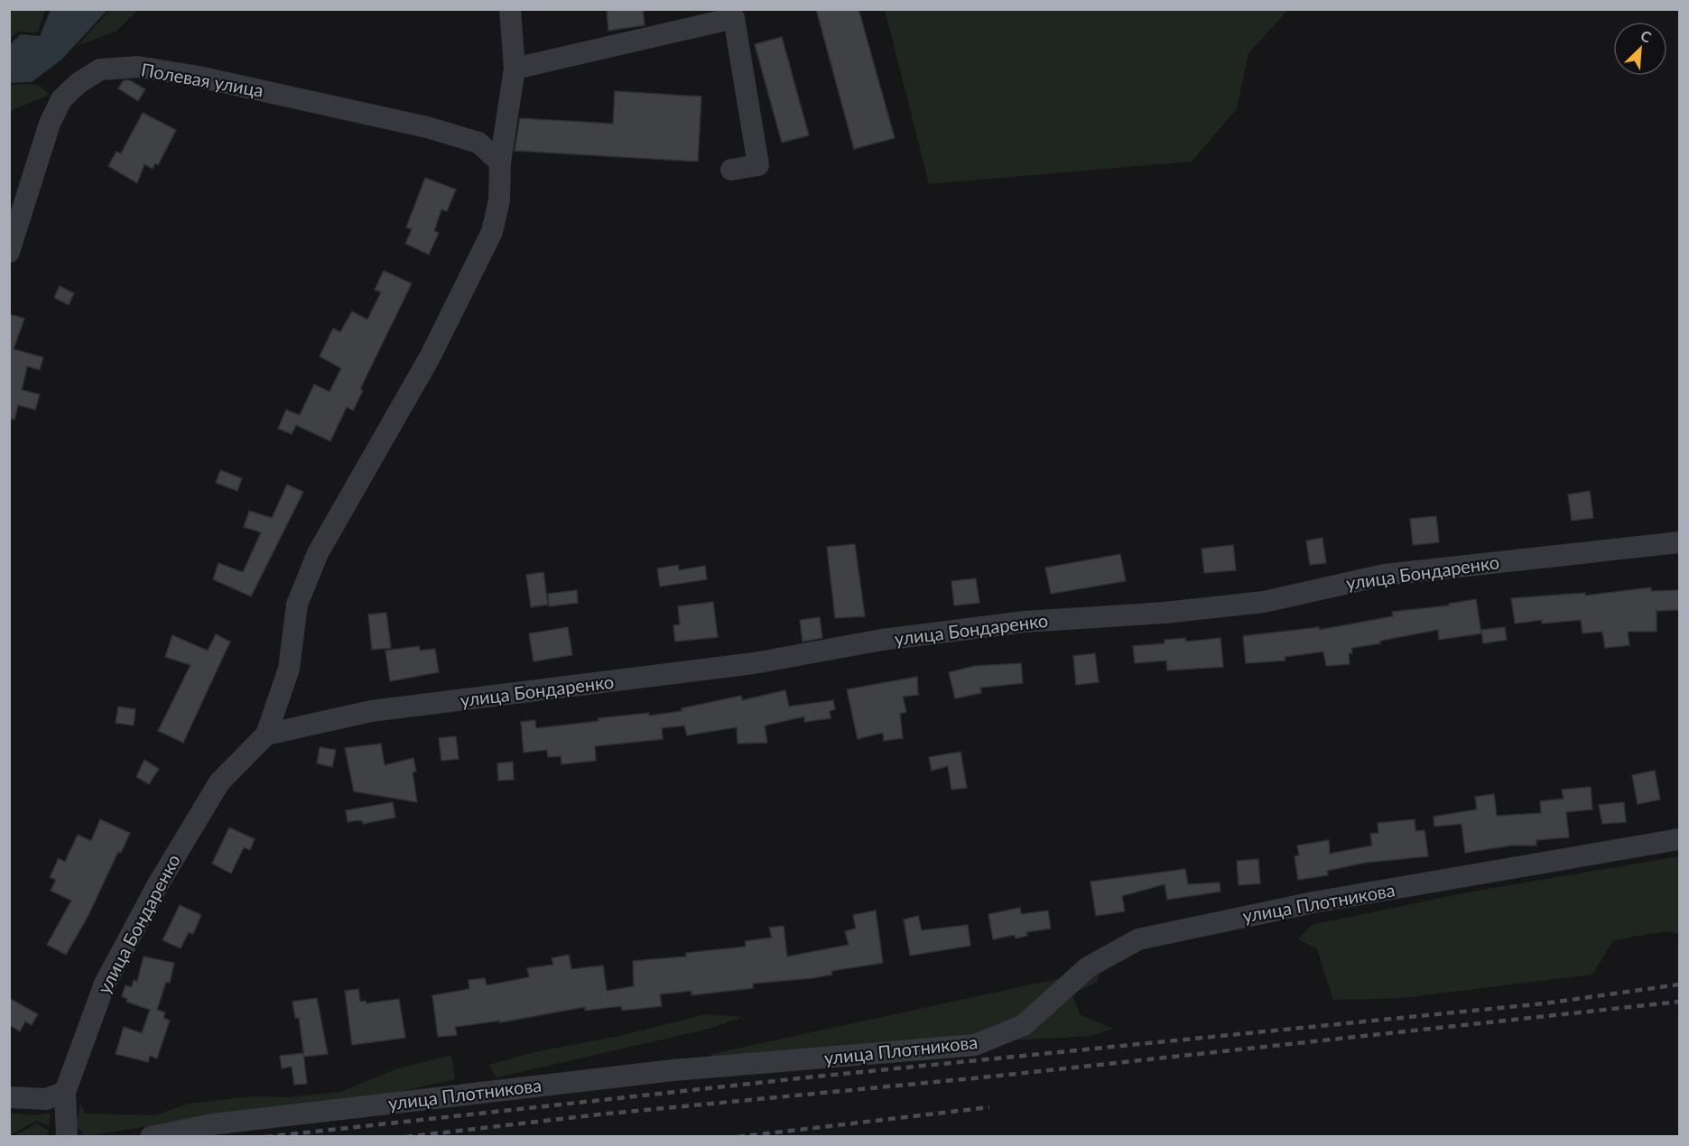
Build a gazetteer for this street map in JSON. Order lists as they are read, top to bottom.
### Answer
{
  "streets": {
    "street": ["Полевая улица", "улица Бондаренко", "улица Плотникова"]
  },
  "crossings": [
    ["Полевая улица", "улица Бондаренко"]
  ],
  "north": "top right"
}
